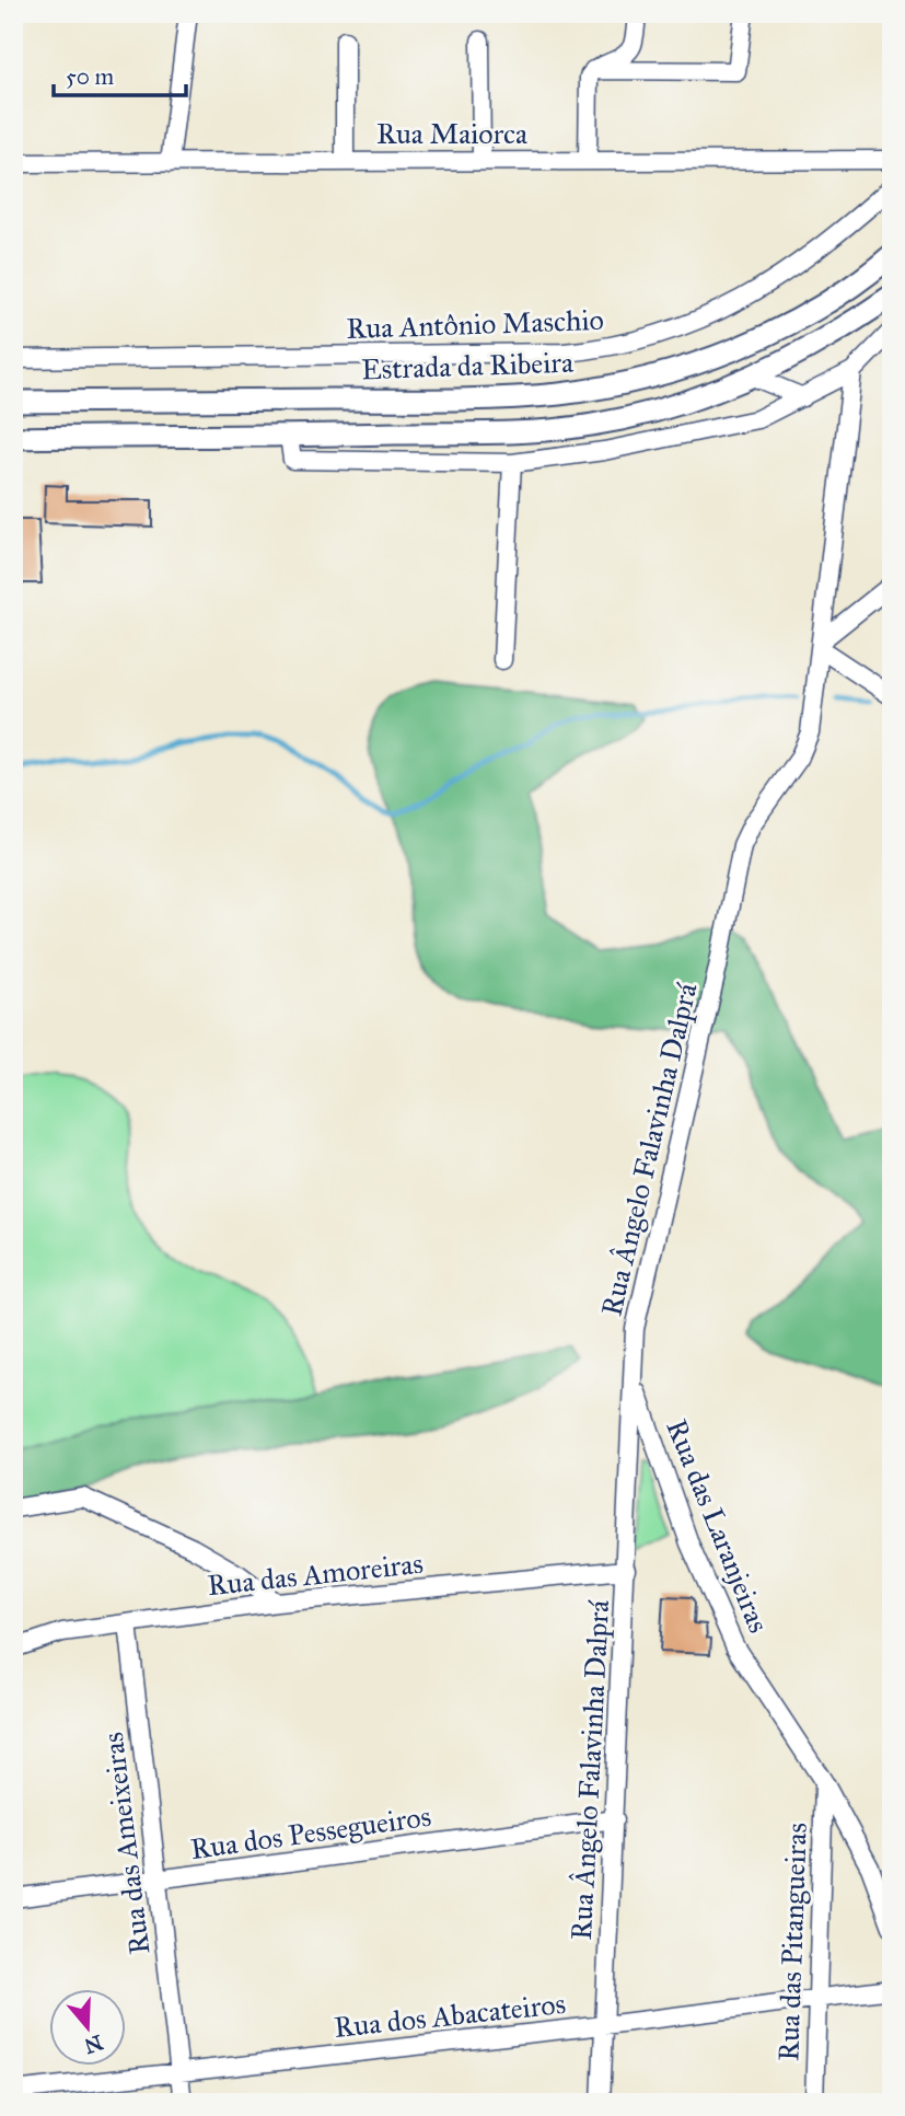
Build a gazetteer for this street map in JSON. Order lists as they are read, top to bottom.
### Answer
{
  "streets": {
    "main road": ["Estrada da Ribeira"],
    "street": [
      "Rua Maiorca",
      "Rua Antônio Maschio",
      "Rua Ângelo Falavinha Dalprá",
      "Rua das Laranjeiras",
      "Rua das Amoreiras",
      "Rua dos Pessegueiros",
      "Rua das Ameixeiras",
      "Rua das Pitangueiras",
      "Rua dos Abacateiros"
    ]
  },
  "crossings": [
    ["Rua Ângelo Falavinha Dalprá", "Rua das Laranjeiras"],
    ["Rua Ângelo Falavinha Dalprá", "Rua das Amoreiras"],
    ["Rua Ângelo Falavinha Dalprá", "Rua dos Pessegueiros"],
    ["Rua Ângelo Falavinha Dalprá", "Rua dos Abacateiros"],
    ["Rua das Laranjeiras", "Rua das Pitangueiras"],
    ["Rua das Amoreiras", "Rua das Ameixeiras"],
    ["Rua dos Pessegueiros", "Rua das Ameixeiras"],
    ["Rua das Ameixeiras", "Rua dos Abacateiros"],
    ["Rua das Pitangueiras", "Rua dos Abacateiros"]
  ],
  "scale_bar": "50 m",
  "north": "bottom"
}
